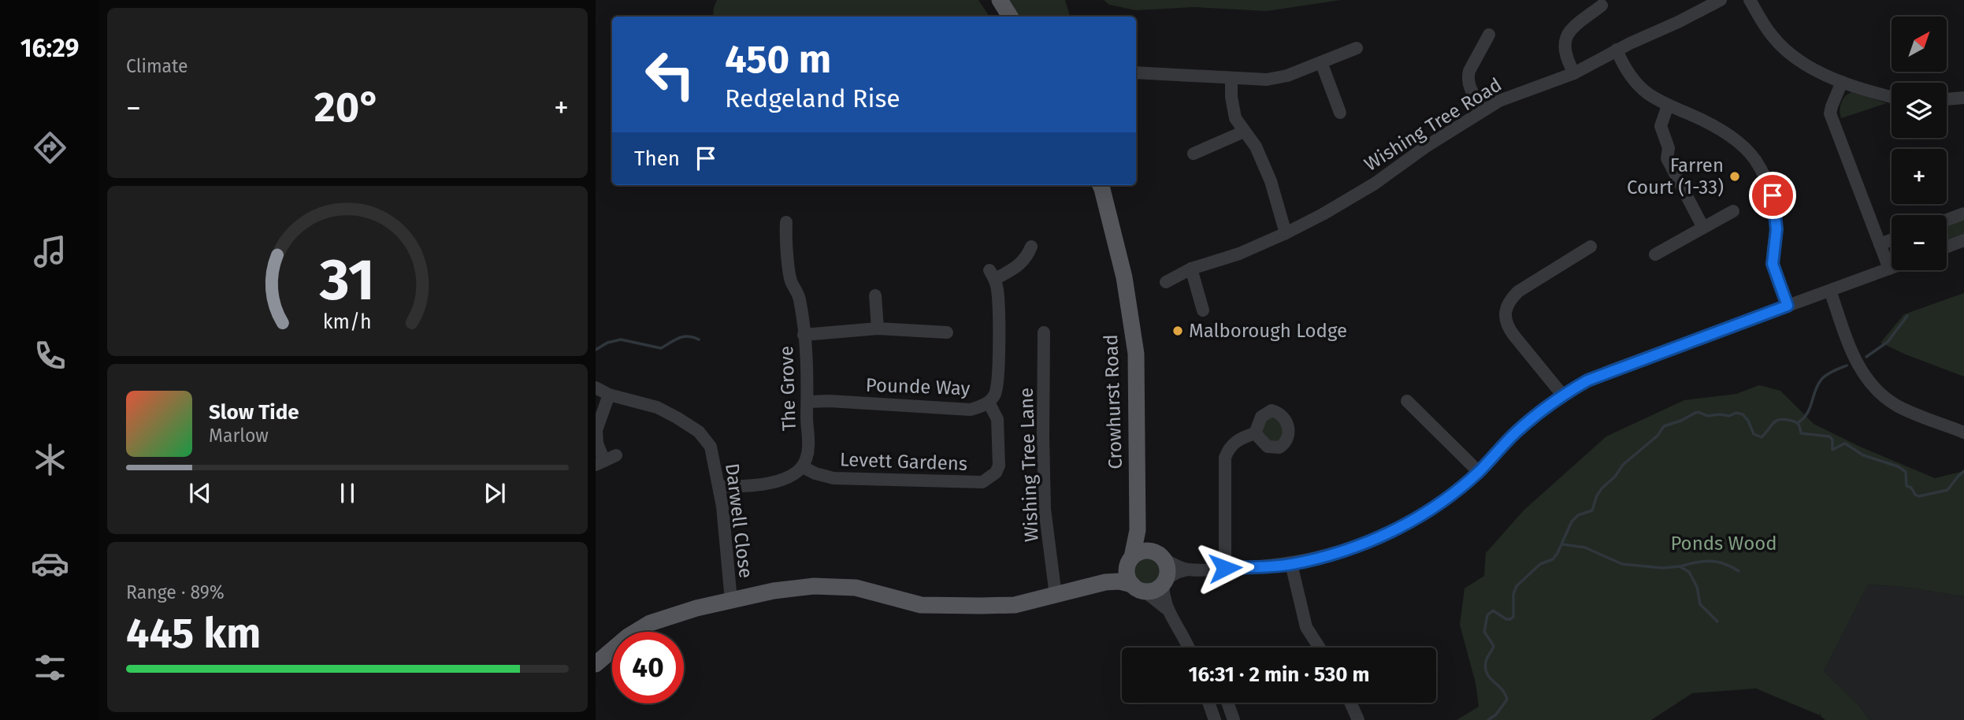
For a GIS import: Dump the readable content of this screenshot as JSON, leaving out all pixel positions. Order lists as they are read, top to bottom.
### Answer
{
  "streets": {
    "main road": ["Crowhurst Road"],
    "street": [
      "Wishing Tree Road",
      "Pounde Way",
      "The Grove",
      "Levett Gardens",
      "Wishing Tree Lane",
      "Darwell Close"
    ]
  },
  "crossings": [
    ["Pounde Way", "The Grove"],
    ["Pounde Way", "Levett Gardens"],
    ["The Grove", "Levett Gardens"]
  ],
  "parks": ["Ponds Wood"],
  "places": ["Farren Court (1-33)", "Malborough Lodge"],
  "north": "top right",
  "page": {
    "tabs": "16:29",
    "tile": [
      "Climate",
      ["Range · 89%", "445 km"]
    ],
    "map_buttons": ["+", "−"],
    "turn": ["450 m", "Redgeland Rise"],
    "heat": ["−", "20°", "+"],
    "then": "Then",
    "song": ["Slow Tide", "Marlow"],
    "limit": "40",
    "trip": "16:31 · 2 min · 530 m",
    "gauge": ["31", "km/h"]
  }
}
